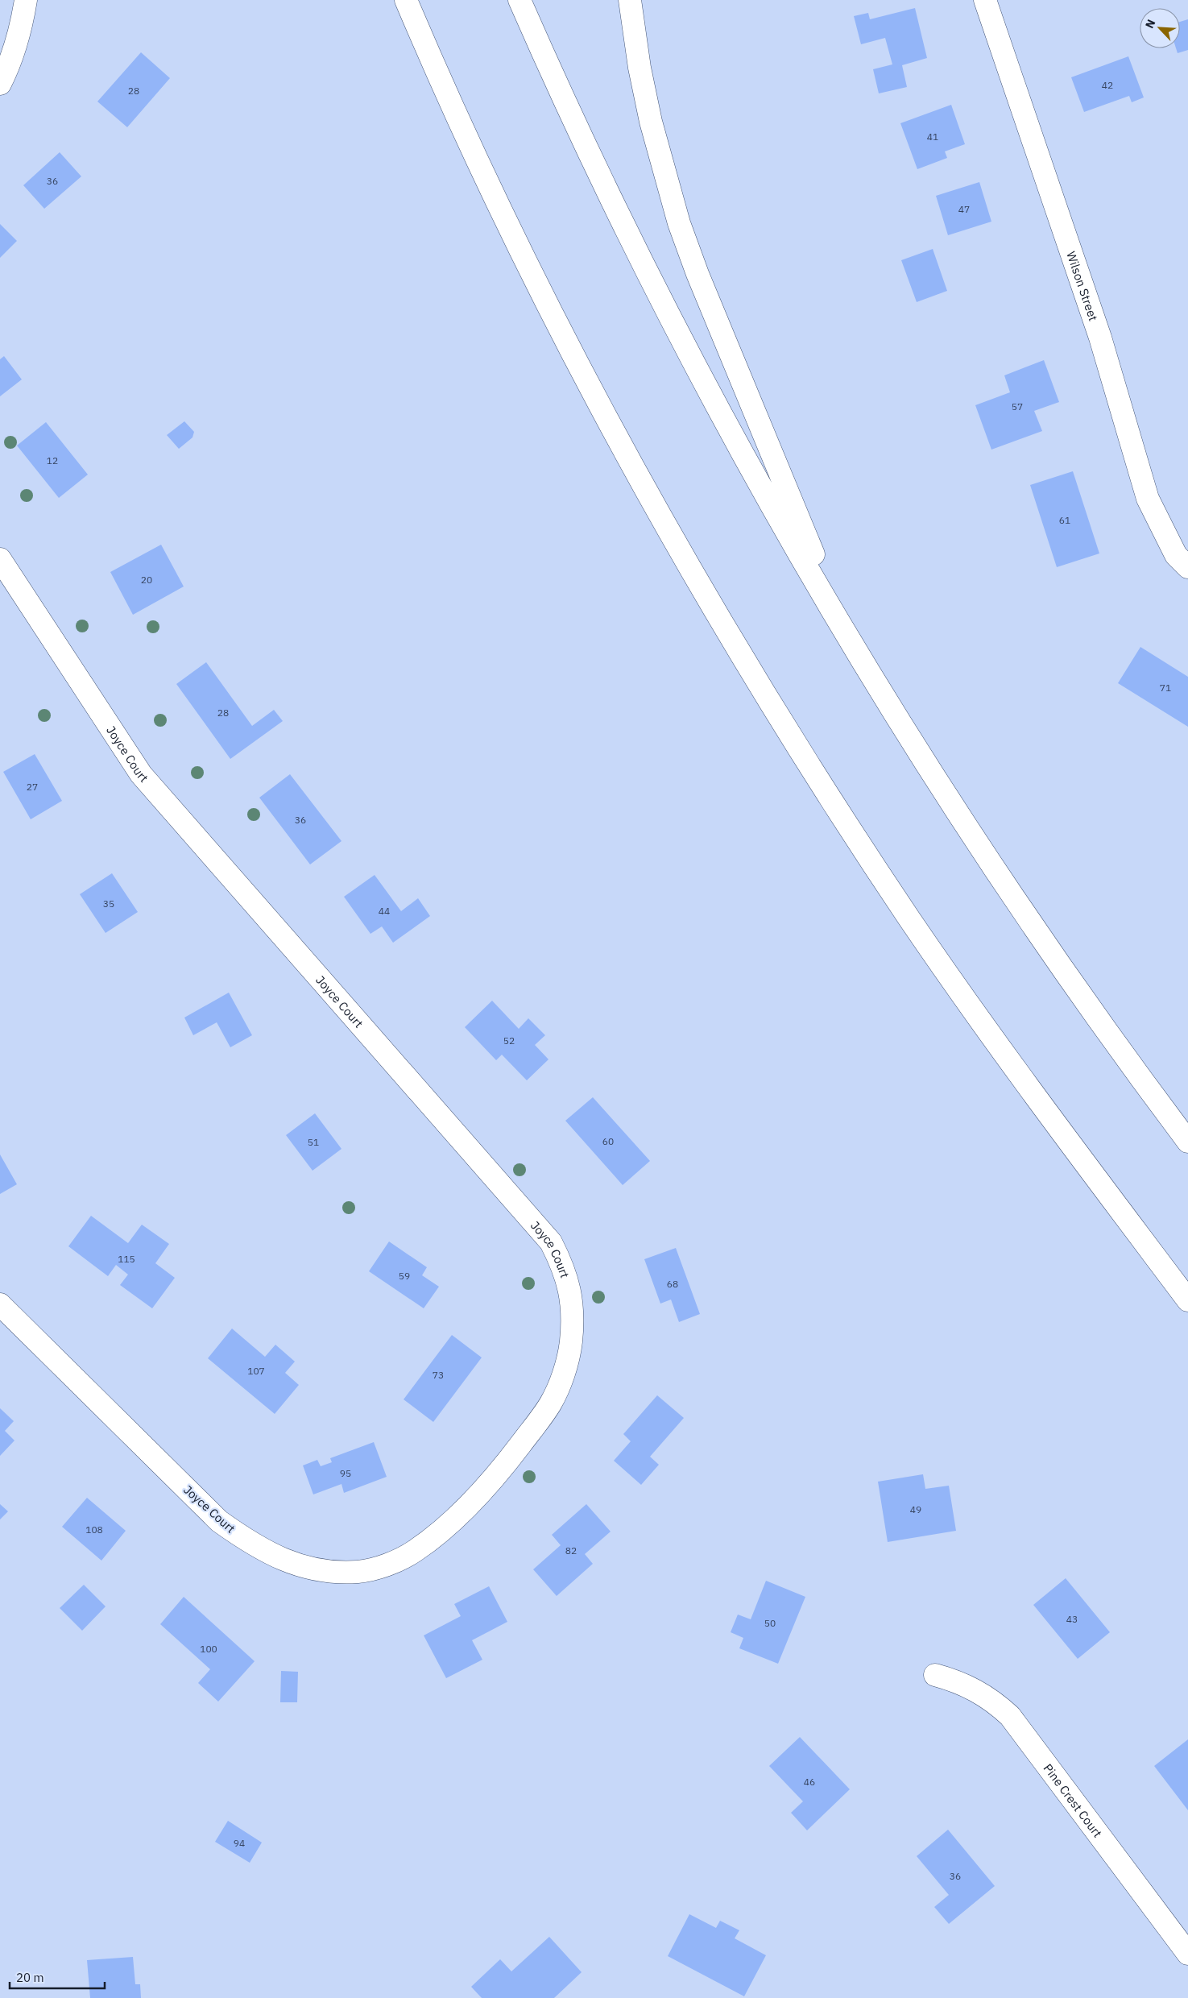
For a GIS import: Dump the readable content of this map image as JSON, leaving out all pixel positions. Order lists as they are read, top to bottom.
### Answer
{
  "streets": {
    "main road": ["Wilson Street", "Joyce Court", "Pine Crest Court"]
  },
  "house_numbers": [
    "42",
    "28",
    "41",
    "36",
    "47",
    "57",
    "12",
    "61",
    "20",
    "71",
    "28",
    "27",
    "36",
    "35",
    "44",
    "52",
    "60",
    "51",
    "115",
    "59",
    "68",
    "107",
    "73",
    "95",
    "49",
    "108",
    "82",
    "43",
    "50",
    "100",
    "46",
    "94",
    "36"
  ],
  "scale_bar": "20 m",
  "north": "top left"
}
